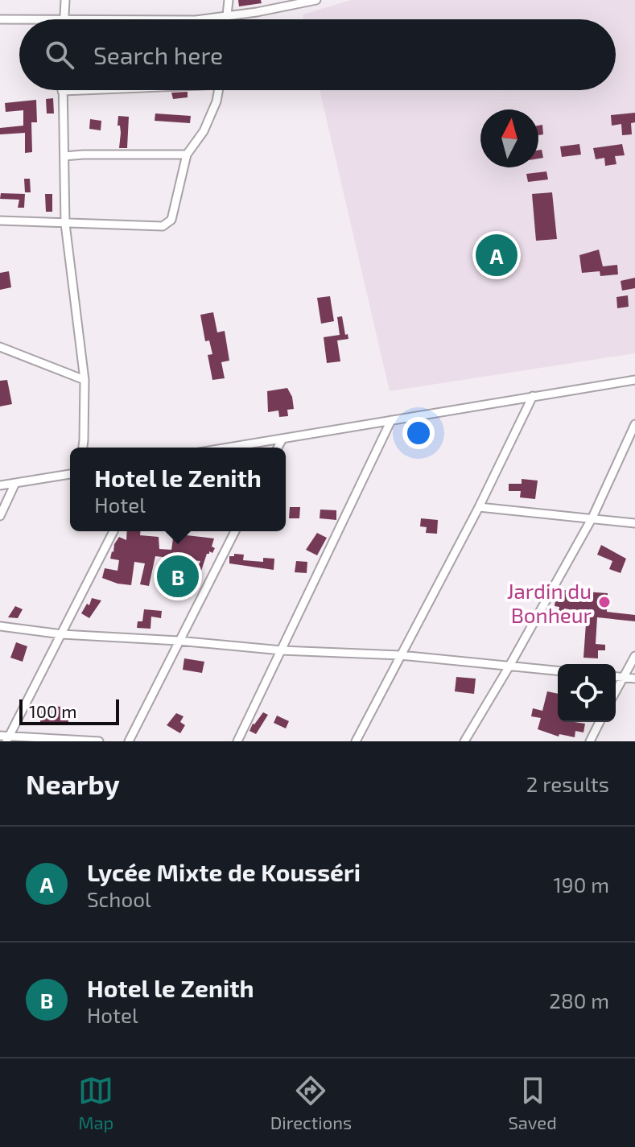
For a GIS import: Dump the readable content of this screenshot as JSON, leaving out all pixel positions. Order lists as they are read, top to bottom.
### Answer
{
  "places": ["Jardin du Bonheur"],
  "scale_bar": "100 m",
  "north": "top",
  "page": {
    "search": "Search here",
    "pins": ["A", "B"],
    "popup": ["Hotel le Zenith", "Hotel"],
    "scale": "100 m",
    "heading": ["Nearby", "2 results"],
    "list": [
      {
        "mark": "A",
        "name": "Lycée Mixte de Kousséri",
        "note": "School",
        "value": "190 m"
      },
      {
        "mark": "B",
        "name": "Hotel le Zenith",
        "note": "Hotel",
        "value": "280 m"
      }
    ],
    "nav": ["Map", "Directions", "Saved"]
  }
}
